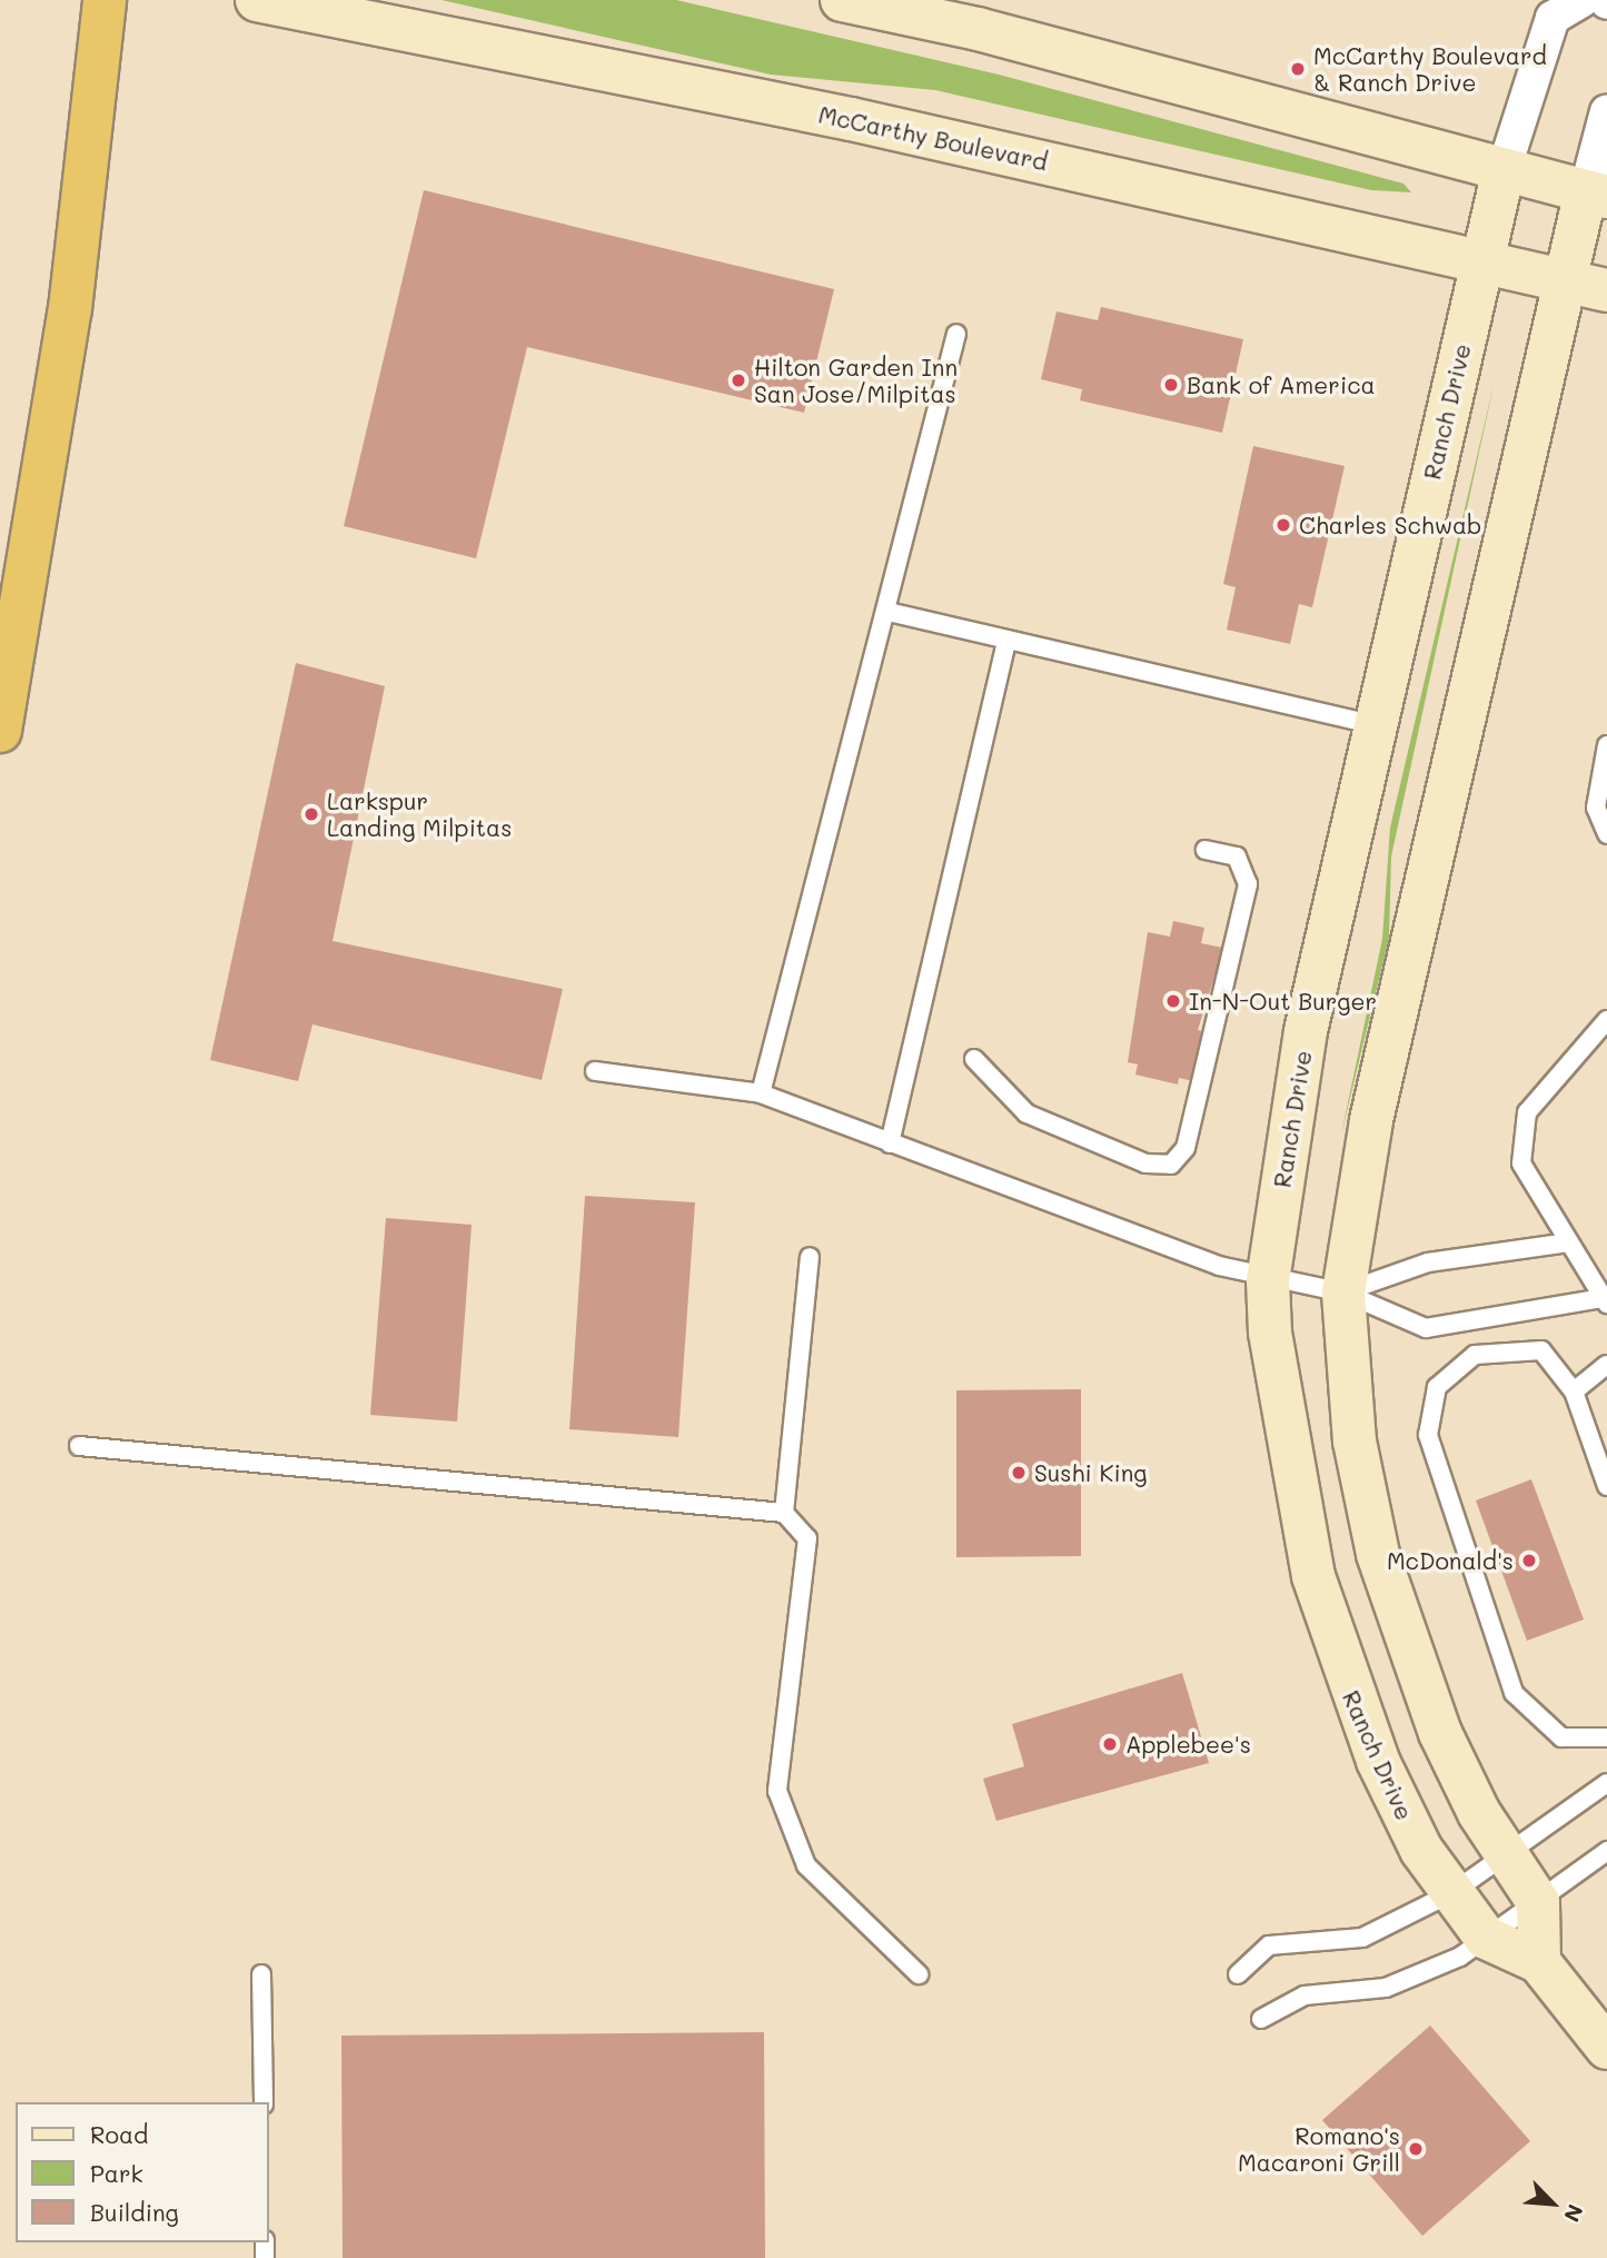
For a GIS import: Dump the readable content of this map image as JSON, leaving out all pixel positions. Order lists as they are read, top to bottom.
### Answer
{
  "streets": {
    "street": ["McCarthy Boulevard", "Ranch Drive"]
  },
  "crossings": [
    ["McCarthy Boulevard", "Ranch Drive"]
  ],
  "places": [
    "McCarthy Boulevard & Ranch Drive",
    "Hilton Garden Inn San Jose/Milpitas",
    "Bank of America",
    "Charles Schwab",
    "Larkspur Landing Milpitas",
    "In-N-Out Burger",
    "Sushi King",
    "McDonald's",
    "Applebee's",
    "Romano's Macaroni Grill"
  ],
  "legend": ["Road", "Park", "Building"],
  "north": "bottom right"
}
